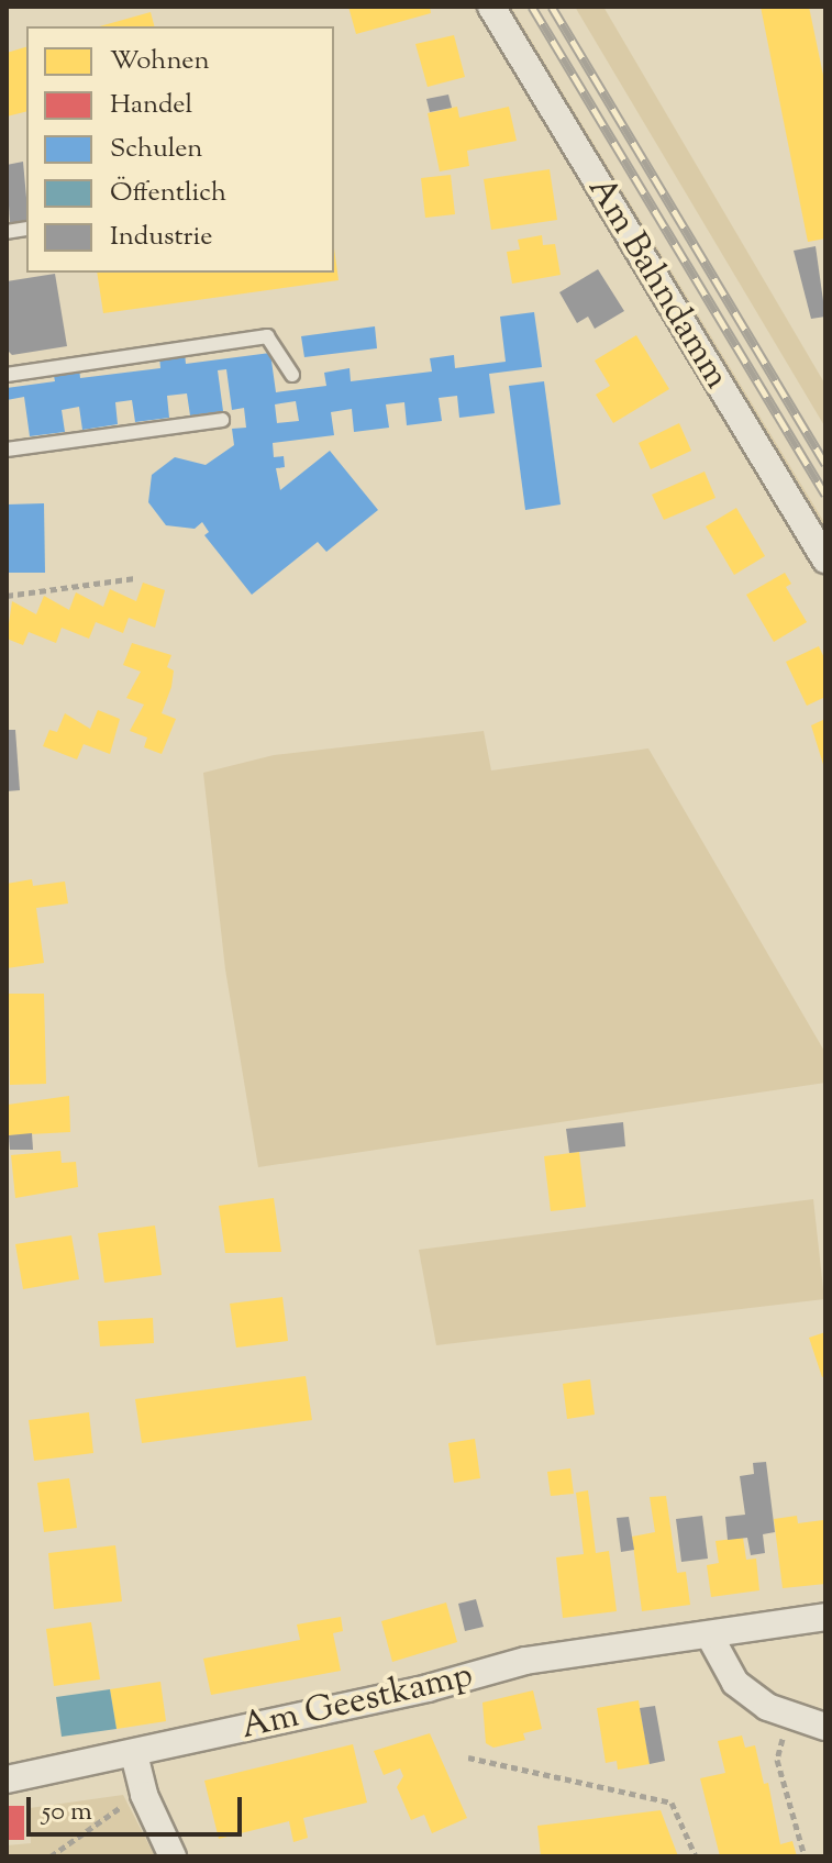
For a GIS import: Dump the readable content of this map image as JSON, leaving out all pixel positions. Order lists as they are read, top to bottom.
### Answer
{
  "streets": {
    "street": ["Am Bahndamm", "Am Geestkamp"]
  },
  "legend": [
    "Wohnen",
    "Handel",
    "Schulen",
    "Öffentlich",
    "Industrie"
  ],
  "scale_bar": "50 m"
}
